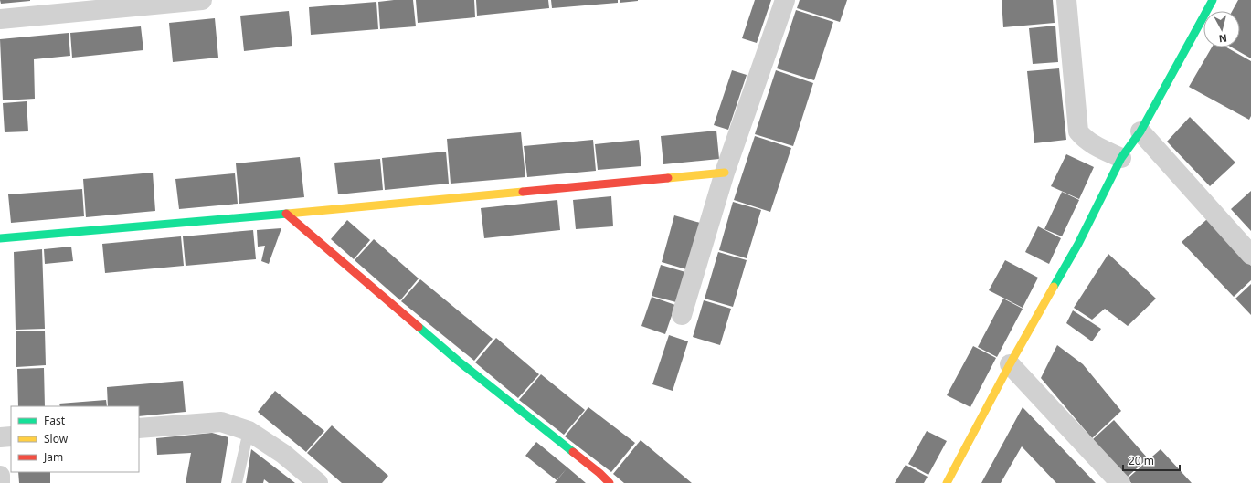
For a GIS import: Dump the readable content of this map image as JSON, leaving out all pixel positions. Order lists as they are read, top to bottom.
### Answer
{
  "legend": ["Fast", "Slow", "Jam"],
  "scale_bar": "20 m",
  "north": "bottom"
}
